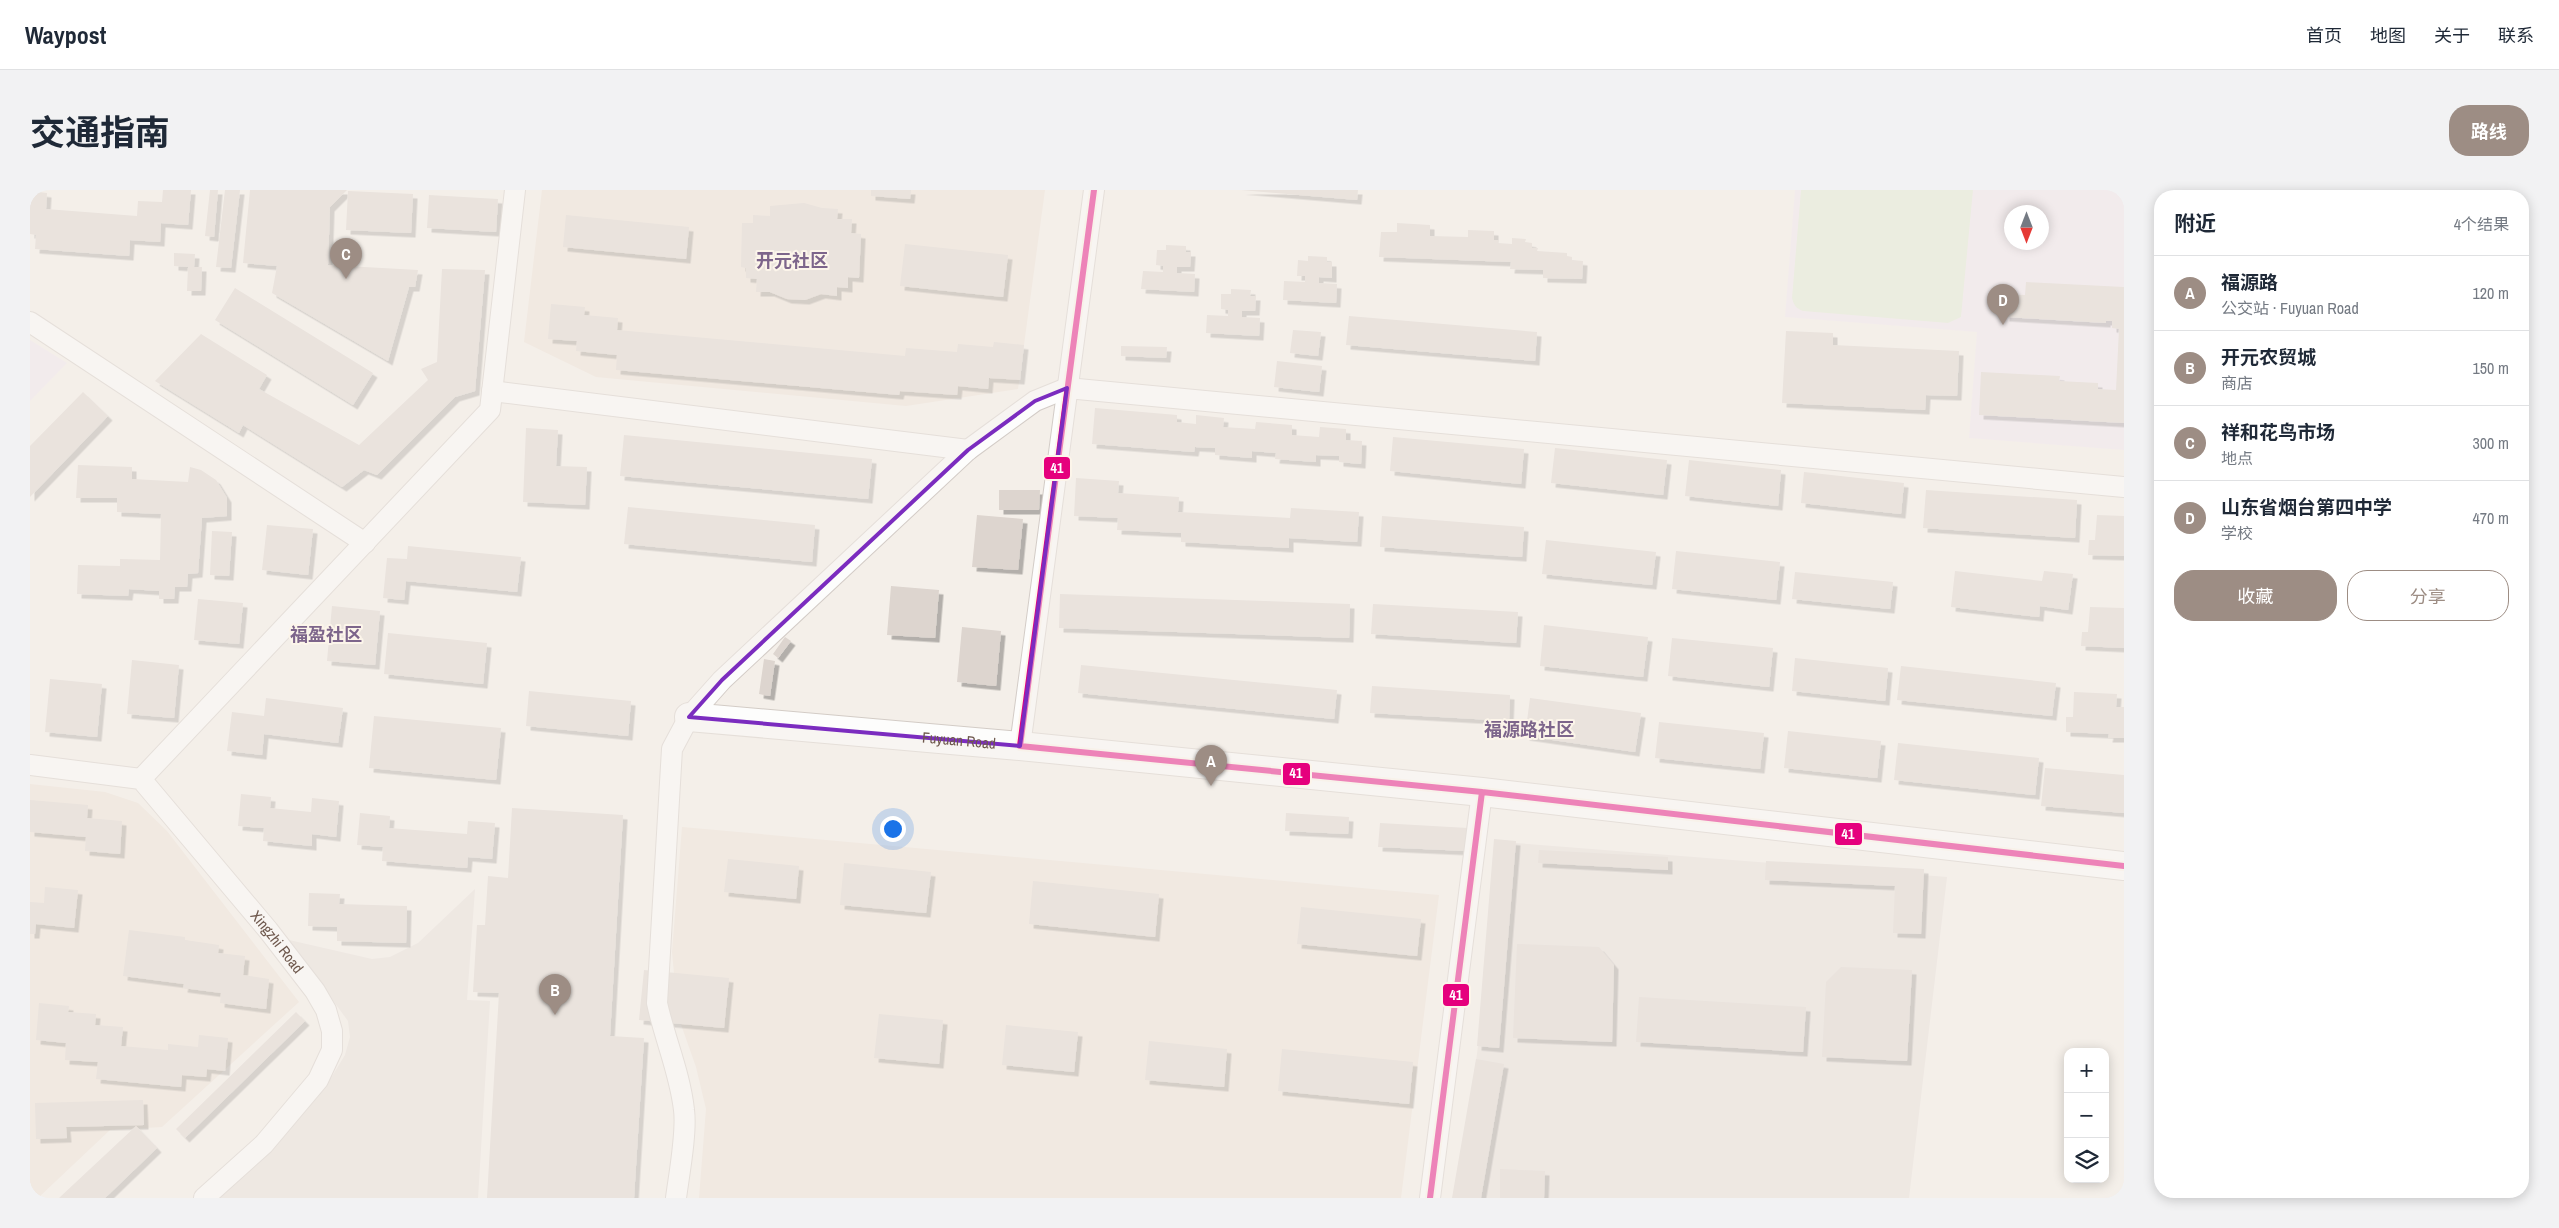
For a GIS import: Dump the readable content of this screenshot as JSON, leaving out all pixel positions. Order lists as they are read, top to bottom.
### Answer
{
  "streets": {
    "street": ["Fuyuan Road", "Xingzhi Road"]
  },
  "districts": ["开元社区", "福盈社区", "福源路社区"],
  "lines": ["transit line 41"],
  "north": "bottom",
  "page": {
    "header": "Waypost",
    "nav": [
      "首页",
      "地图",
      "关于",
      "联系"
    ],
    "title": "交通指南",
    "buttons": [
      "路线",
      ["收藏", "分享"]
    ],
    "heading": ["附近", "4个结果"],
    "pins": [
      "C",
      "D",
      "A",
      "B"
    ],
    "list": [
      {
        "mark": "A",
        "name": "福源路",
        "note": "公交站 · Fuyuan Road",
        "value": "120 m"
      },
      {
        "mark": "B",
        "name": "开元农贸城",
        "note": "商店",
        "value": "150 m"
      },
      {
        "mark": "C",
        "name": "祥和花鸟市场",
        "note": "地点",
        "value": "300 m"
      },
      {
        "mark": "D",
        "name": "山东省烟台第四中学",
        "note": "学校",
        "value": "470 m"
      }
    ],
    "map_buttons": ["+", "−"]
  }
}
